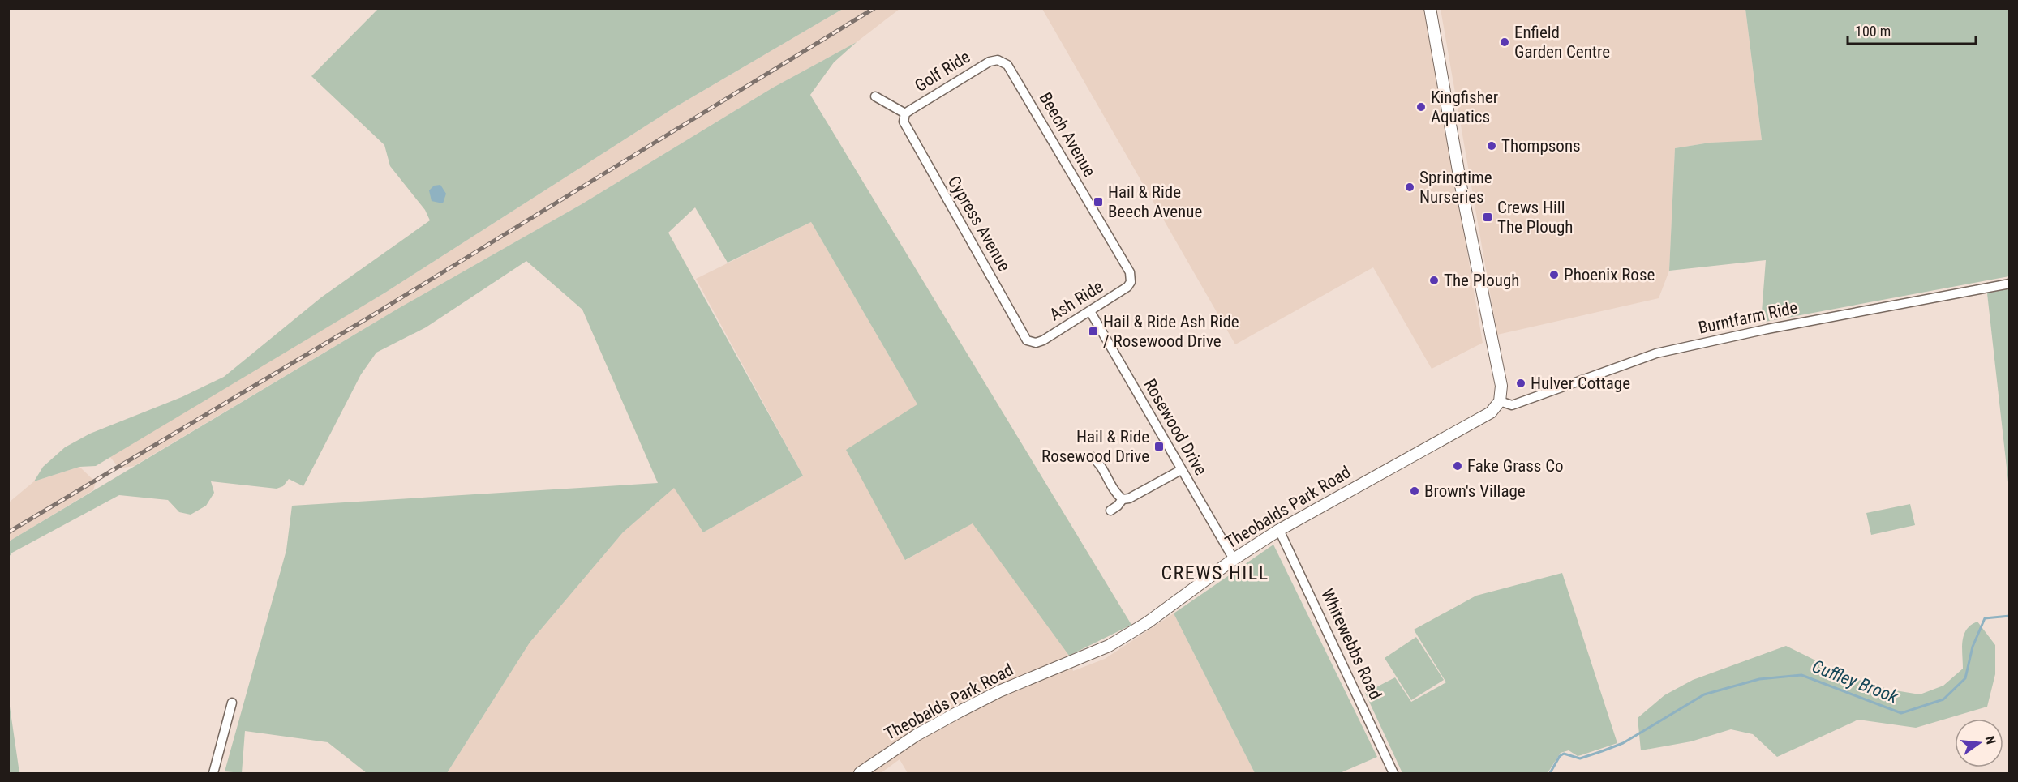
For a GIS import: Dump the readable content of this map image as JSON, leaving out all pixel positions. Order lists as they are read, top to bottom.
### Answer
{
  "streets": {
    "street": [
      "Golf Ride",
      "Beech Avenue",
      "Cypress Avenue",
      "Ash Ride",
      "Burntfarm Ride",
      "Rosewood Drive",
      "Theobalds Park Road",
      "Whitewebbs Road"
    ]
  },
  "crossings": [
    ["Golf Ride", "Beech Avenue"],
    ["Golf Ride", "Cypress Avenue"],
    ["Beech Avenue", "Ash Ride"],
    ["Cypress Avenue", "Ash Ride"],
    ["Ash Ride", "Rosewood Drive"],
    ["Burntfarm Ride", "Theobalds Park Road"],
    ["Rosewood Drive", "Theobalds Park Road"],
    ["Theobalds Park Road", "Whitewebbs Road"]
  ],
  "districts": ["CREWS HILL"],
  "water": ["Cuffley Brook"],
  "places": {
    "other": [
      "Enfield Garden Centre",
      "Kingfisher Aquatics",
      "Thompsons",
      "Springtime Nurseries",
      "Phoenix Rose",
      "The Plough",
      "Hulver Cottage",
      "Fake Grass Co",
      "Brown's Village"
    ],
    "transit": [
      "Hail & Ride Beech Avenue",
      "Crews Hill The Plough",
      "Hail & Ride Ash Ride / Rosewood Drive",
      "Hail & Ride Rosewood Drive"
    ]
  },
  "scale_bar": "100 m",
  "north": "right"
}
